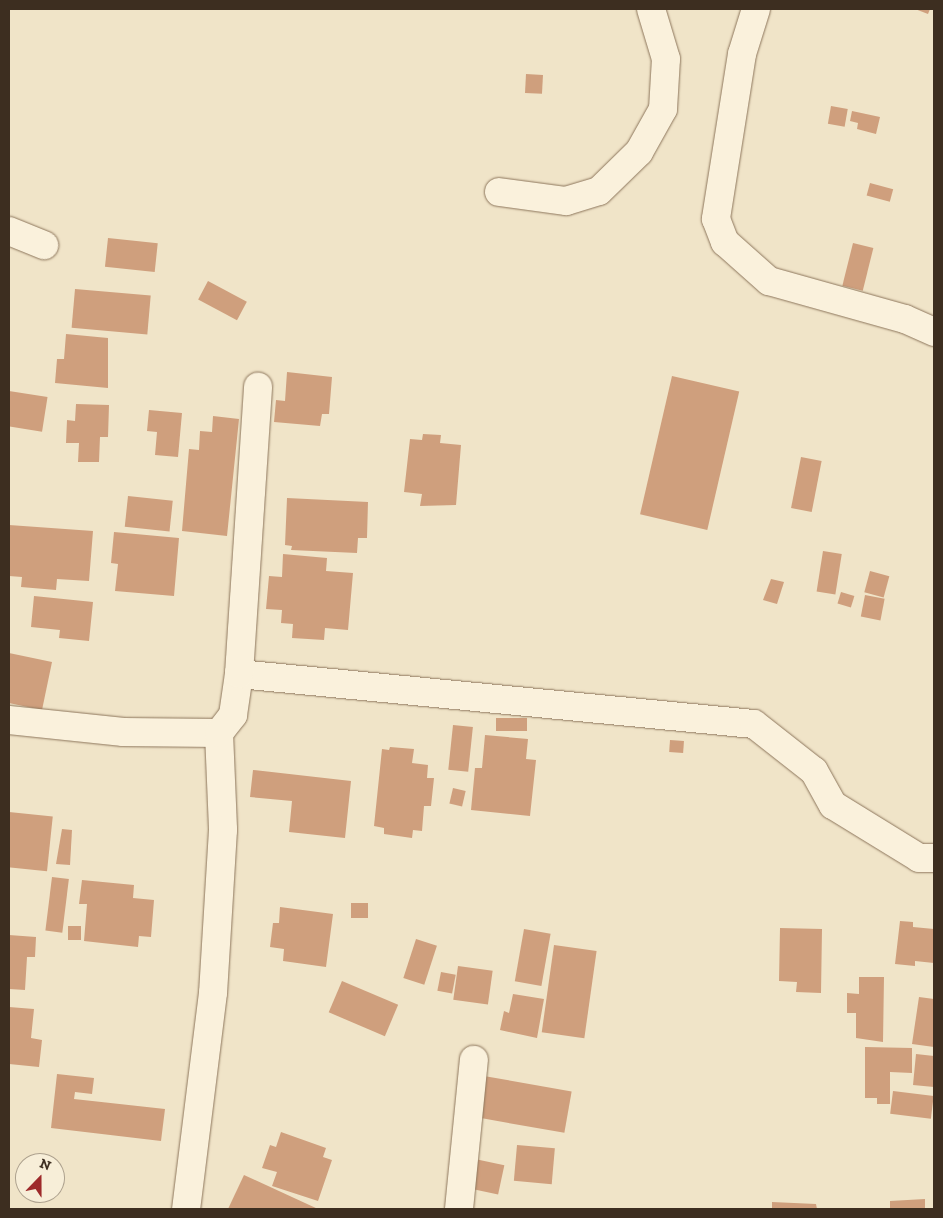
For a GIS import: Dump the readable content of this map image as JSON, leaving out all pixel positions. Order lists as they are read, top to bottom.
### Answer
{
  "north": "top"
}
